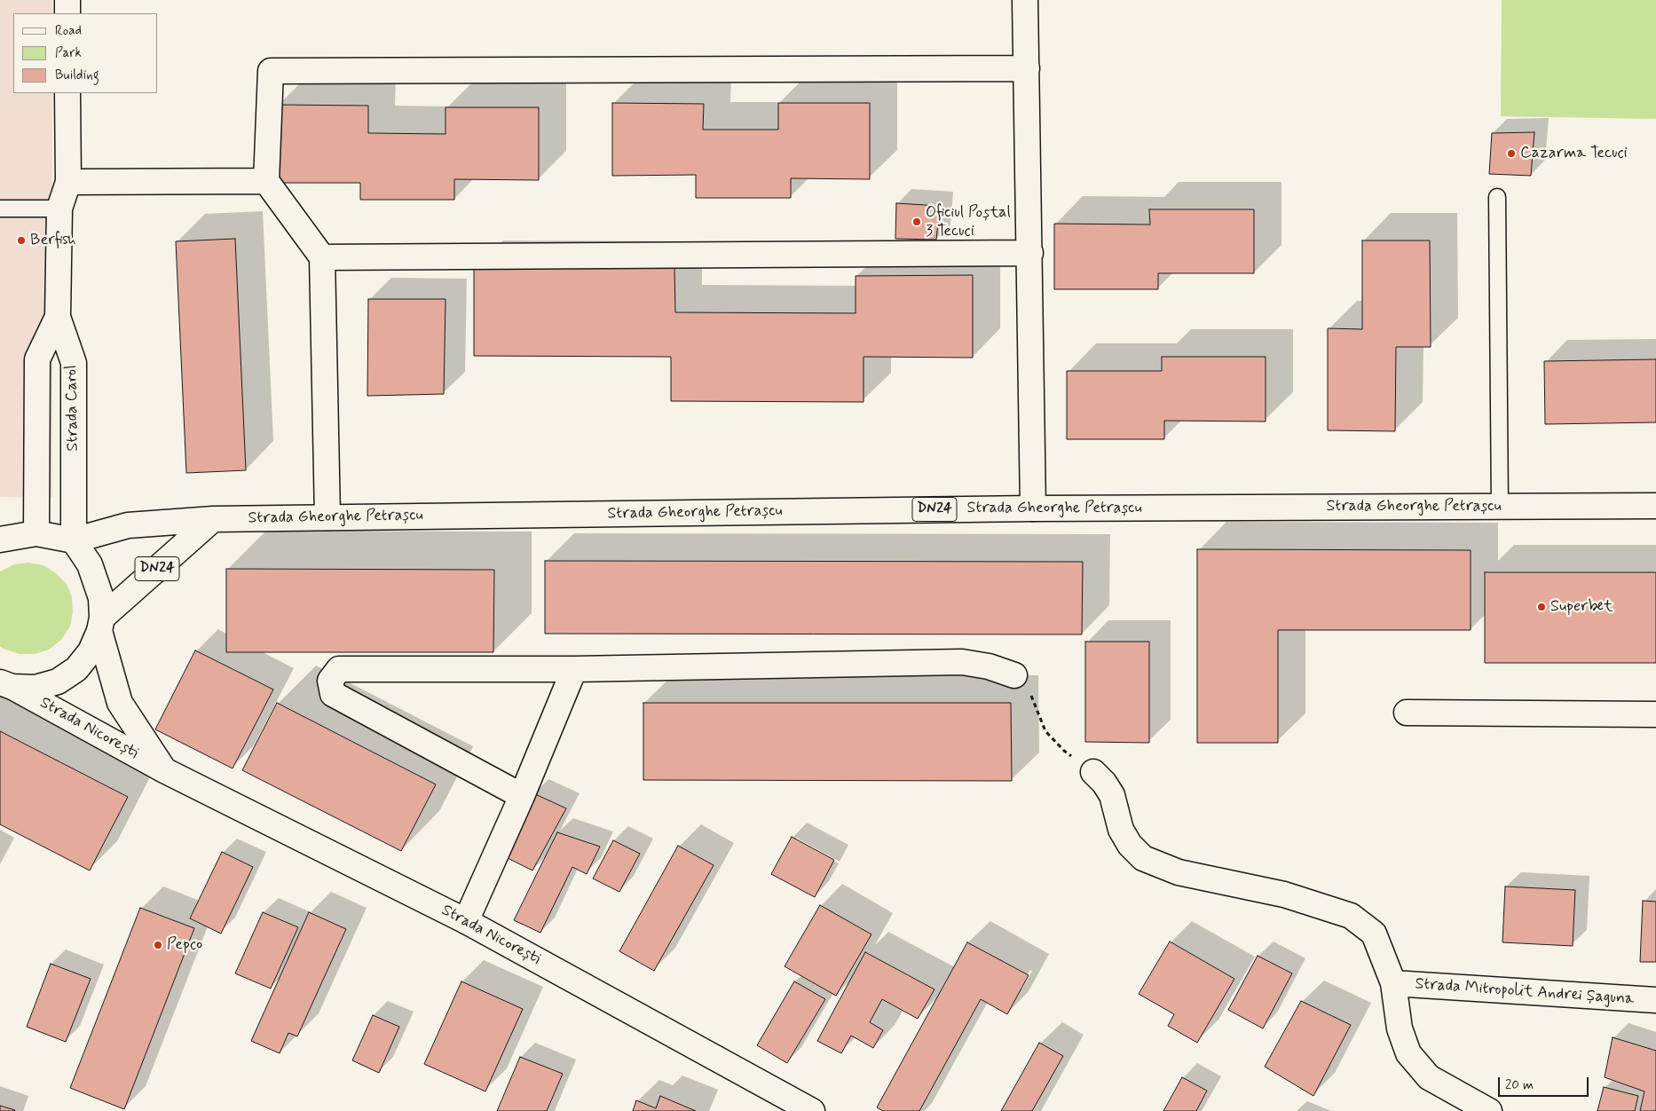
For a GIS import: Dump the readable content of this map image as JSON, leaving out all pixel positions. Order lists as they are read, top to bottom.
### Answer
{
  "streets": {
    "street": [
      "Strada Carol",
      "Strada Gheorghe Petrașcu",
      "DN24",
      "Strada Nicorești",
      "Strada Mitropolit Andrei Șaguna"
    ]
  },
  "crossings": [
    ["Strada Carol", "Strada Gheorghe Petrașcu"],
    ["Strada Carol", "Strada Nicorești"],
    ["Strada Gheorghe Petrașcu", "DN24"],
    ["Strada Gheorghe Petrașcu", "Strada Nicorești"],
    ["DN24", "Strada Nicorești"]
  ],
  "places": [
    "Cazarma Tecuci",
    "Oficiul Poștal 3 Tecuci",
    "Berfish",
    "Superbet",
    "Pepco"
  ],
  "legend": ["Road", "Park", "Building"],
  "scale_bar": "20 m"
}
